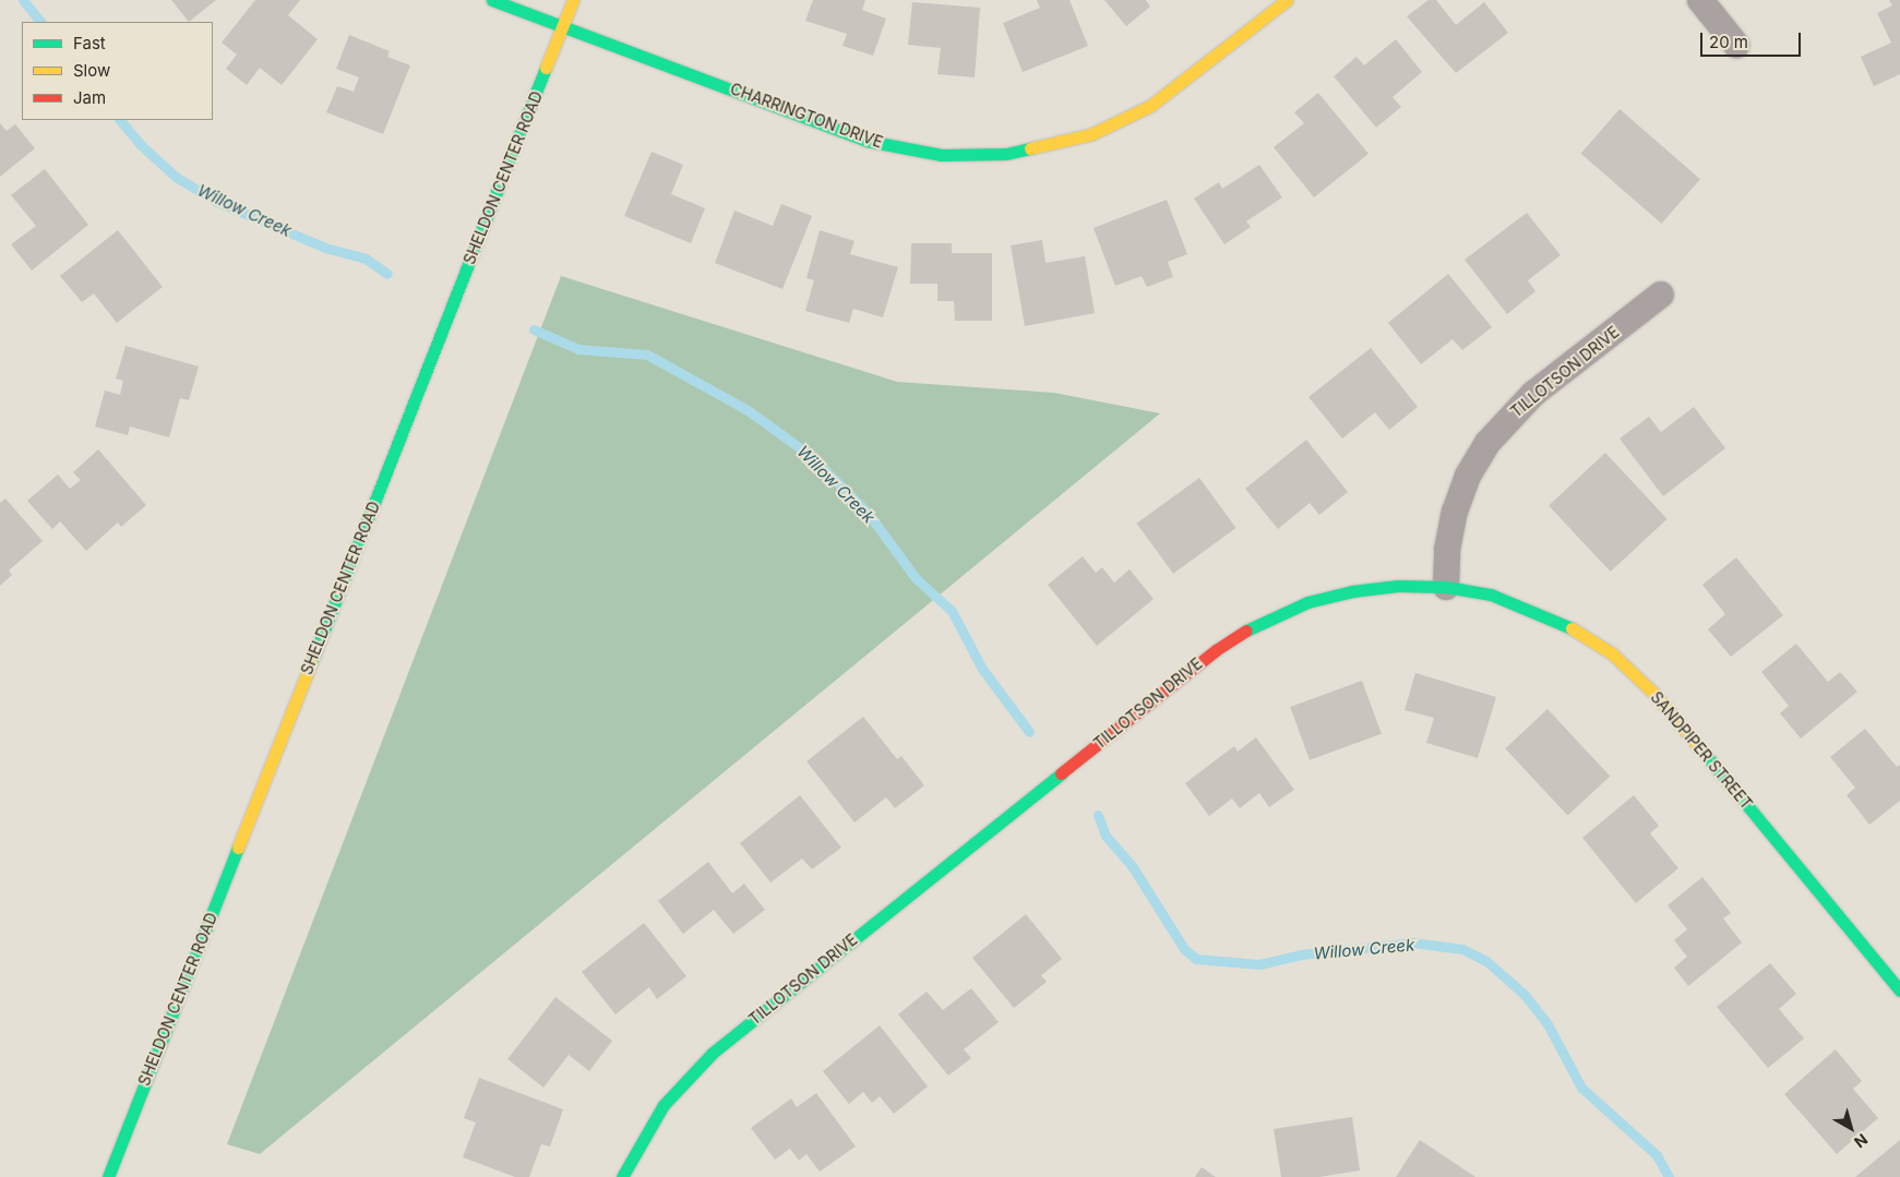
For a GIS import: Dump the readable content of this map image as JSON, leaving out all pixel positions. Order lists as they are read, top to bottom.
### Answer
{
  "streets": {
    "street": [
      "CHARRINGTON DRIVE",
      "SHELDON CENTER ROAD",
      "TILLOTSON DRIVE",
      "SANDPIPER STREET"
    ]
  },
  "crossings": [
    ["CHARRINGTON DRIVE", "SHELDON CENTER ROAD"],
    ["TILLOTSON DRIVE", "SANDPIPER STREET"]
  ],
  "water": ["Willow Creek"],
  "legend": ["Fast", "Slow", "Jam"],
  "scale_bar": "20 m",
  "north": "bottom right"
}
